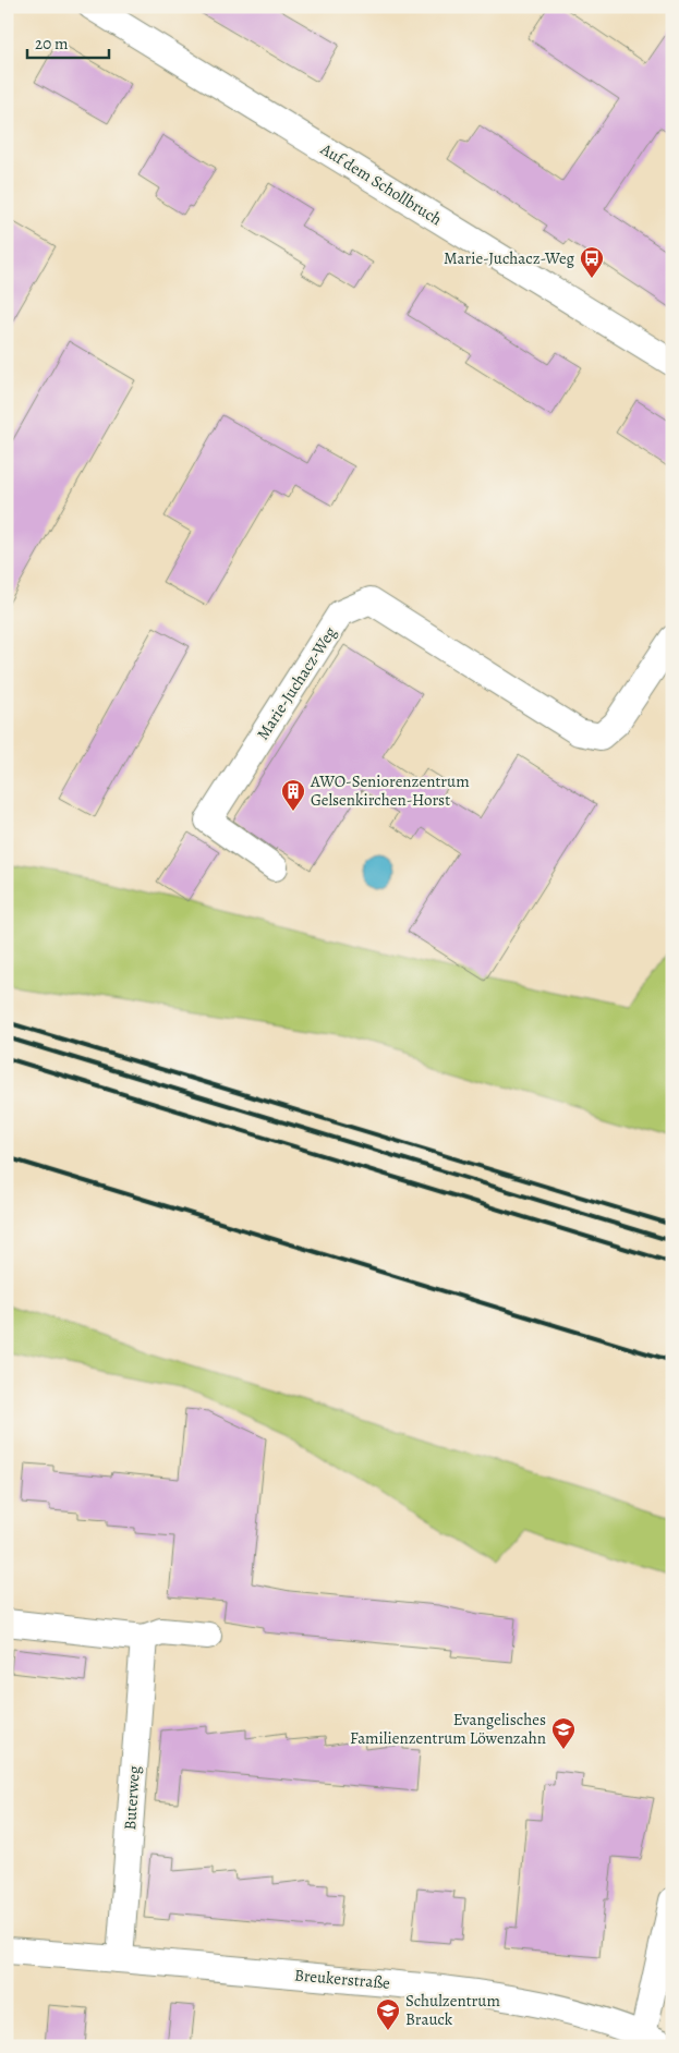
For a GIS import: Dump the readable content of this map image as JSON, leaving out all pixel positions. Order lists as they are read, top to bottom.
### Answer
{
  "streets": {
    "street": [
      "Auf dem Schollbruch",
      "Marie-Juchacz-Weg",
      "Buterweg",
      "Breukerstraße"
    ]
  },
  "crossings": [
    ["Buterweg", "Breukerstraße"]
  ],
  "places": {
    "bus stop": ["Marie-Juchacz-Weg"],
    "building": ["AWO-Seniorenzentrum Gelsenkirchen-Horst"],
    "school or university": ["Evangelisches Familienzentrum Löwenzahn", "Schulzentrum Brauck"]
  },
  "scale_bar": "20 m"
}
